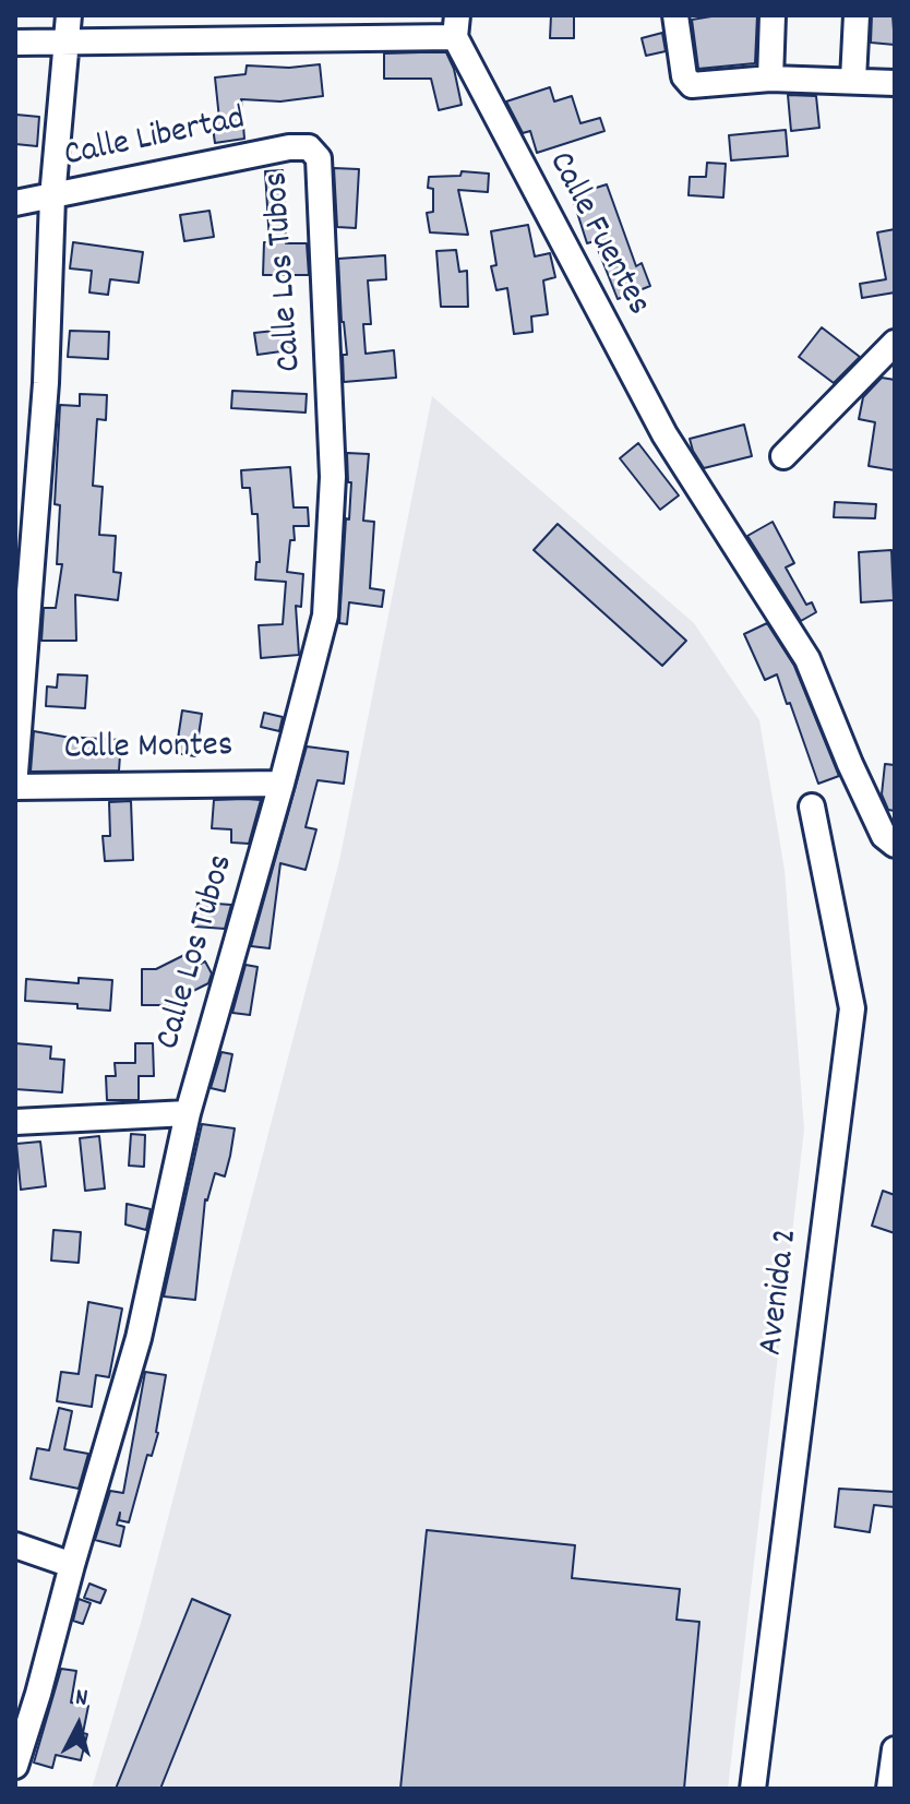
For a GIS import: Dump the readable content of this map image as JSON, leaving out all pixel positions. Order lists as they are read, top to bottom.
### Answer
{
  "streets": {
    "street": [
      "Calle Libertad",
      "Calle Fuentes",
      "Calle Los Tubos",
      "Calle Montes",
      "Avenida 2"
    ]
  },
  "crossings": [
    ["Calle Libertad", "Calle Los Tubos"],
    ["Calle Los Tubos", "Calle Montes"]
  ],
  "north": "top"
}
